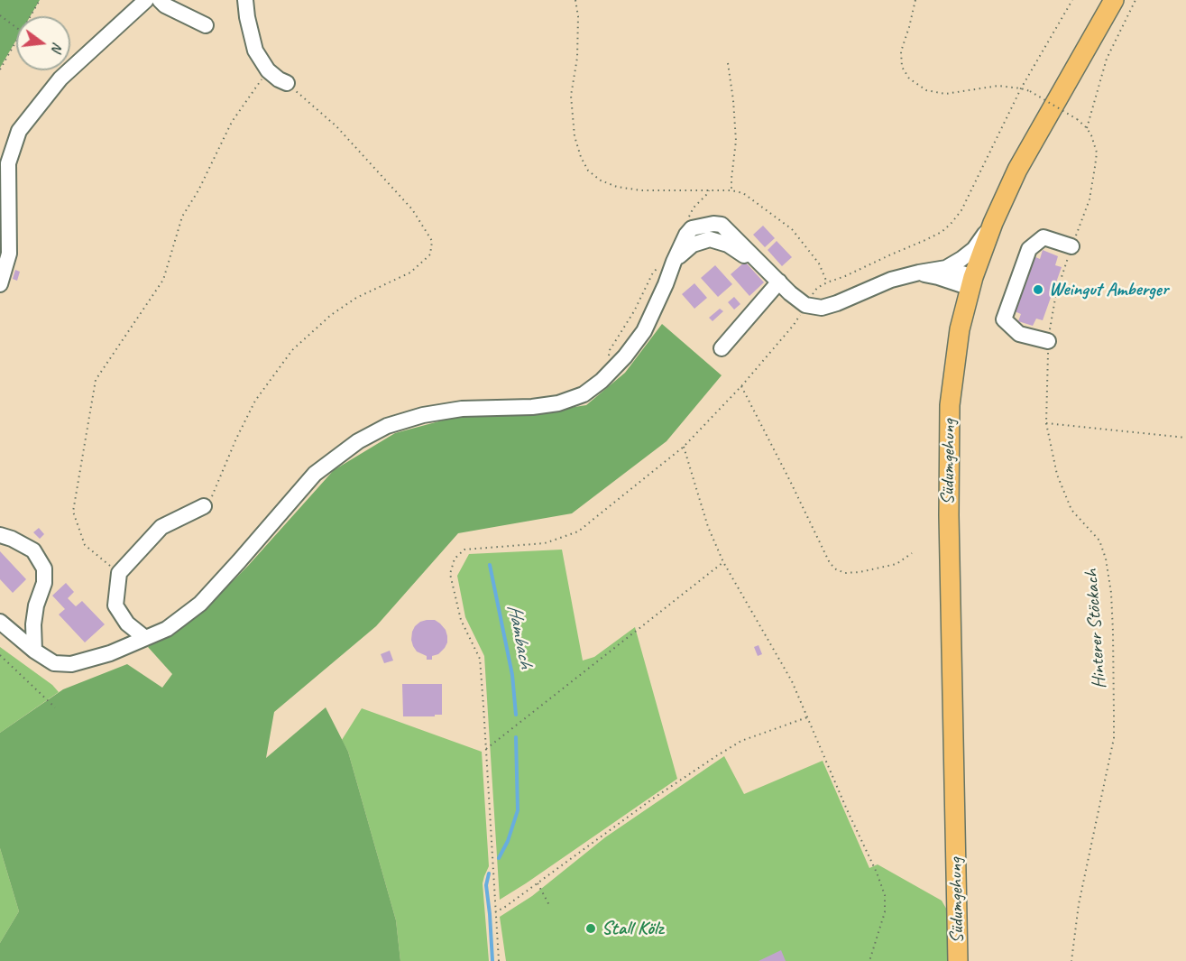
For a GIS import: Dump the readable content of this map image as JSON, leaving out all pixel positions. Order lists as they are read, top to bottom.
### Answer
{
  "streets": {
    "main road": ["Südumgehung"],
    "path": ["Hinterer Stöckach"]
  },
  "water": ["Hambach"],
  "places": ["Weingut Amberger", "Stall Kölz"],
  "north": "right"
}
